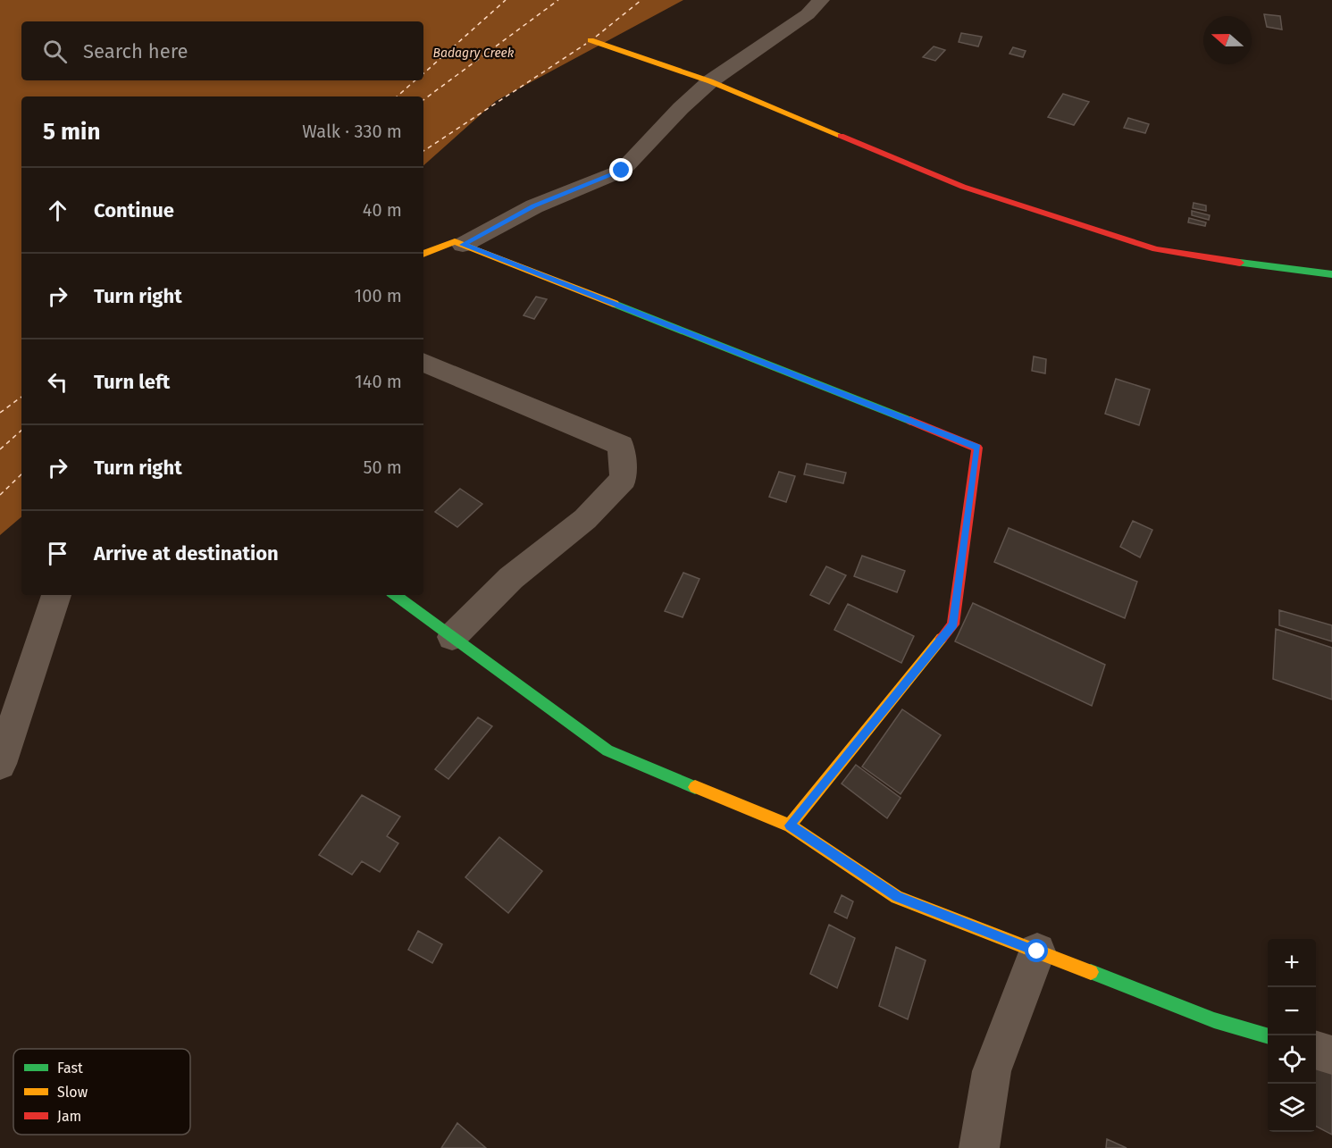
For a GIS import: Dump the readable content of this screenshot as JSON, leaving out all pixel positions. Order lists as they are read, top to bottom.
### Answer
{
  "water": ["Badagry Creek"],
  "legend": ["Fast", "Slow", "Jam"],
  "north": "left",
  "page": {
    "search": "Search here",
    "heading": ["5 min", "Walk · 330 m"],
    "list": [
      ["Continue", "40 m"],
      ["Turn right", "100 m"],
      ["Turn left", "140 m"],
      ["Turn right", "50 m"],
      "Arrive at destination"
    ],
    "map_buttons": ["+", "−"]
  }
}
